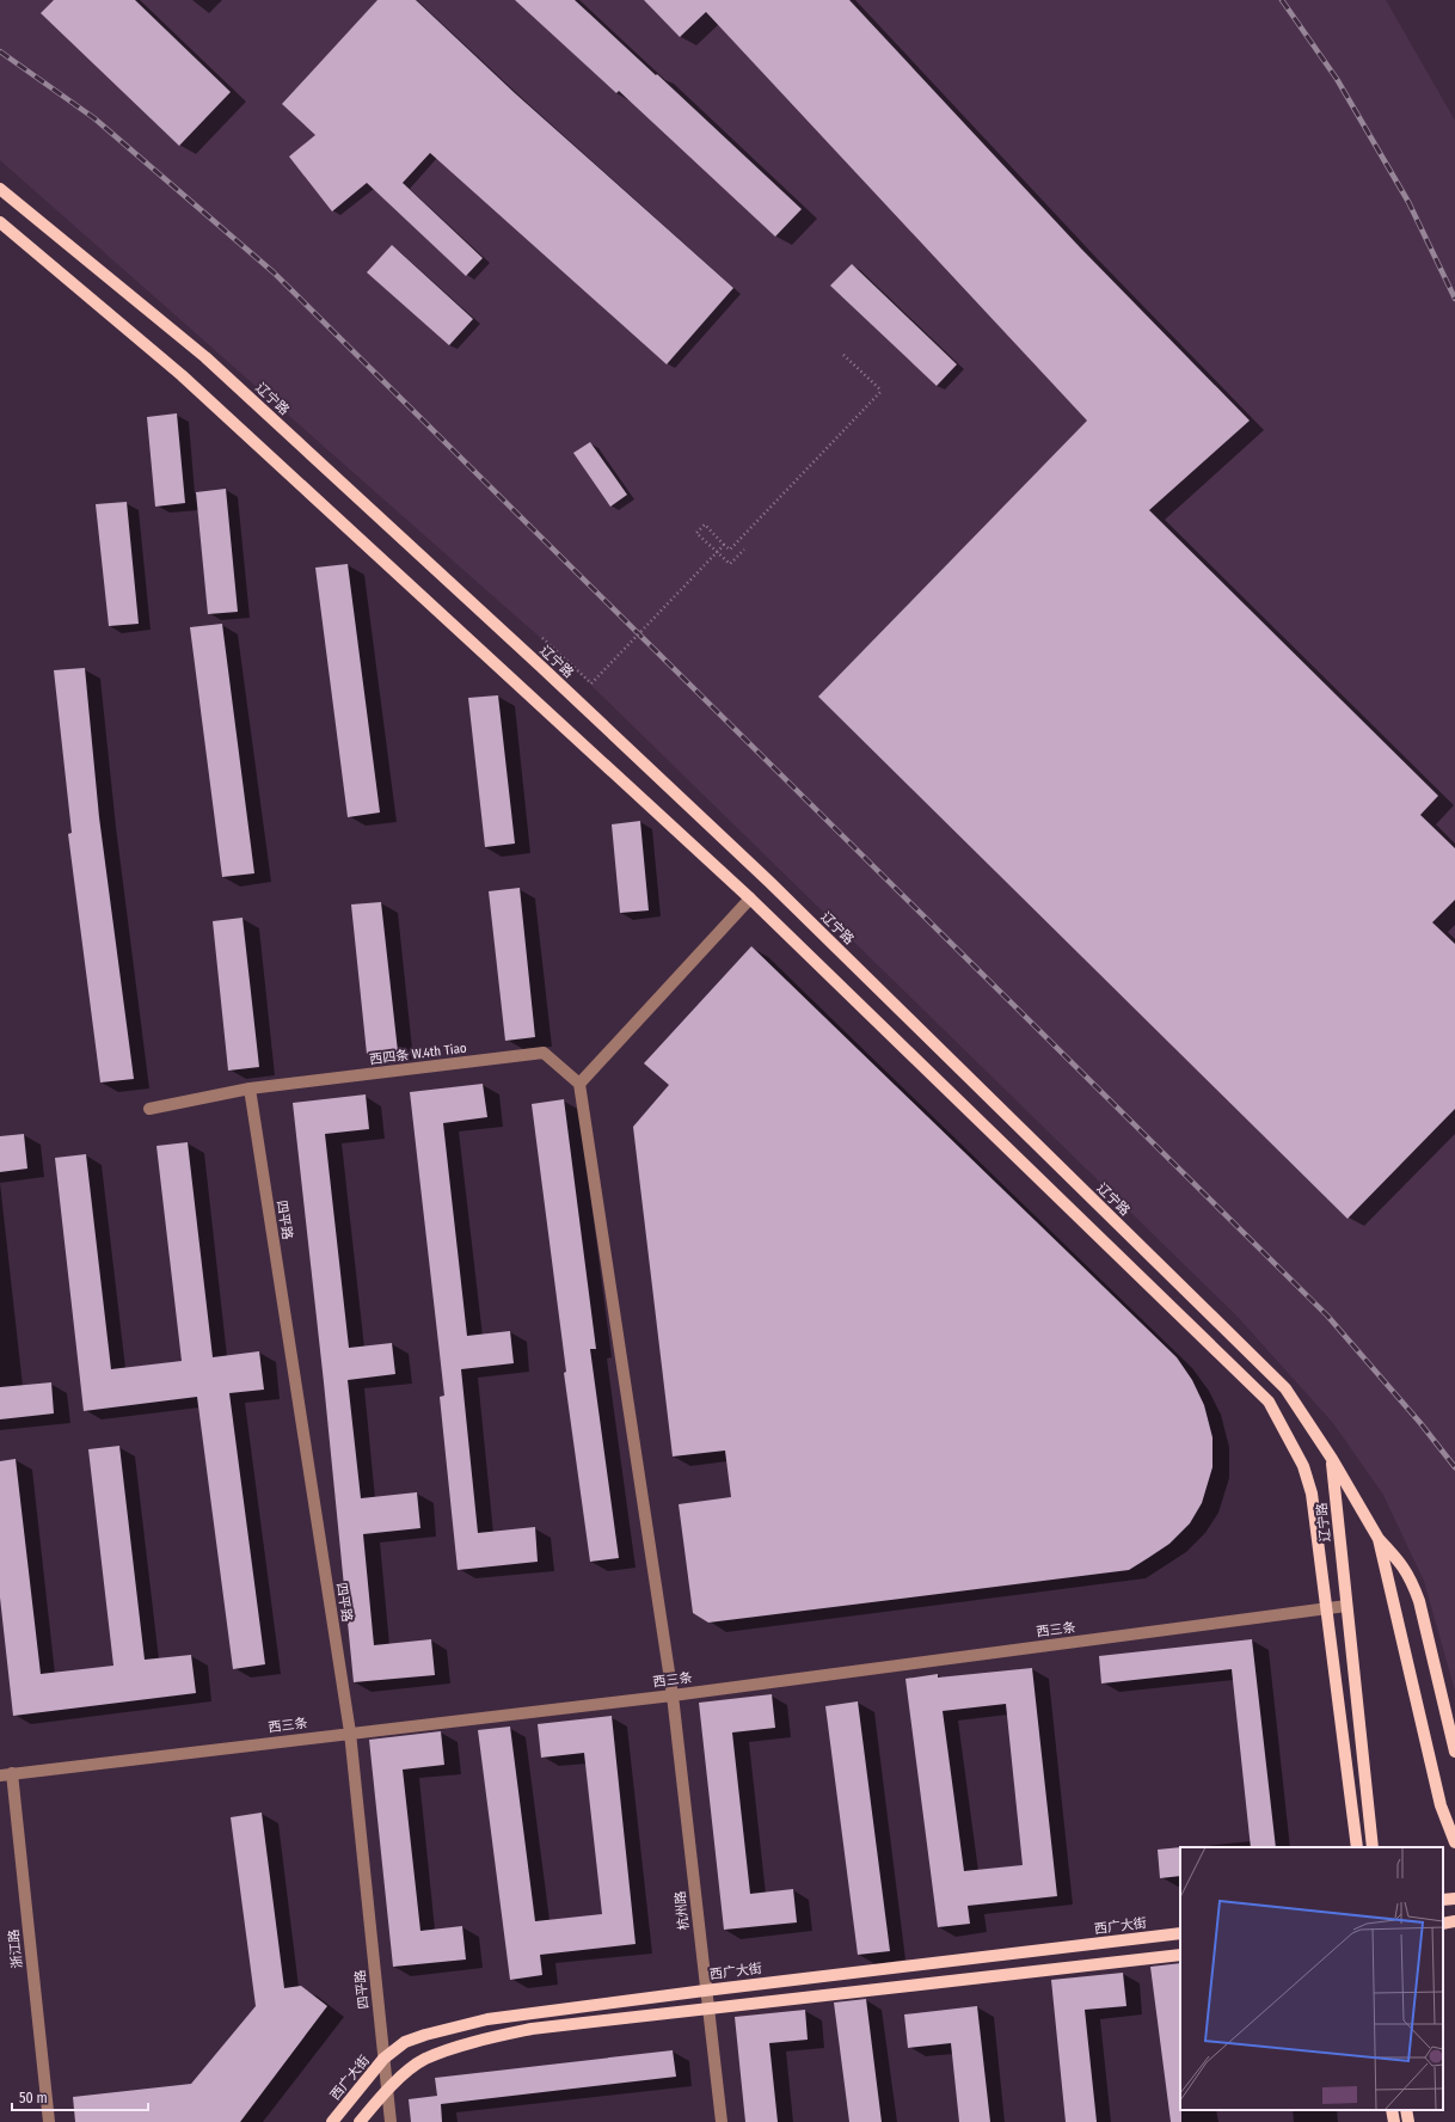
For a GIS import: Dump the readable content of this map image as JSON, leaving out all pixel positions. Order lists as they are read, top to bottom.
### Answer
{
  "streets": {
    "main road": ["辽宁路", "西广大街"],
    "street": [
      "西四条 W.4th Tiao",
      "四平路",
      "西三条",
      "杭州路",
      "浙江路"
    ]
  },
  "crossings": [
    ["辽宁路", "西三条"],
    ["西四条 W.4th Tiao", "四平路"],
    ["西四条 W.4th Tiao", "杭州路"],
    ["四平路", "西三条"],
    ["四平路", "西广大街"],
    ["西三条", "杭州路"],
    ["西三条", "浙江路"],
    ["杭州路", "西广大街"]
  ],
  "scale_bar": "50 m"
}
